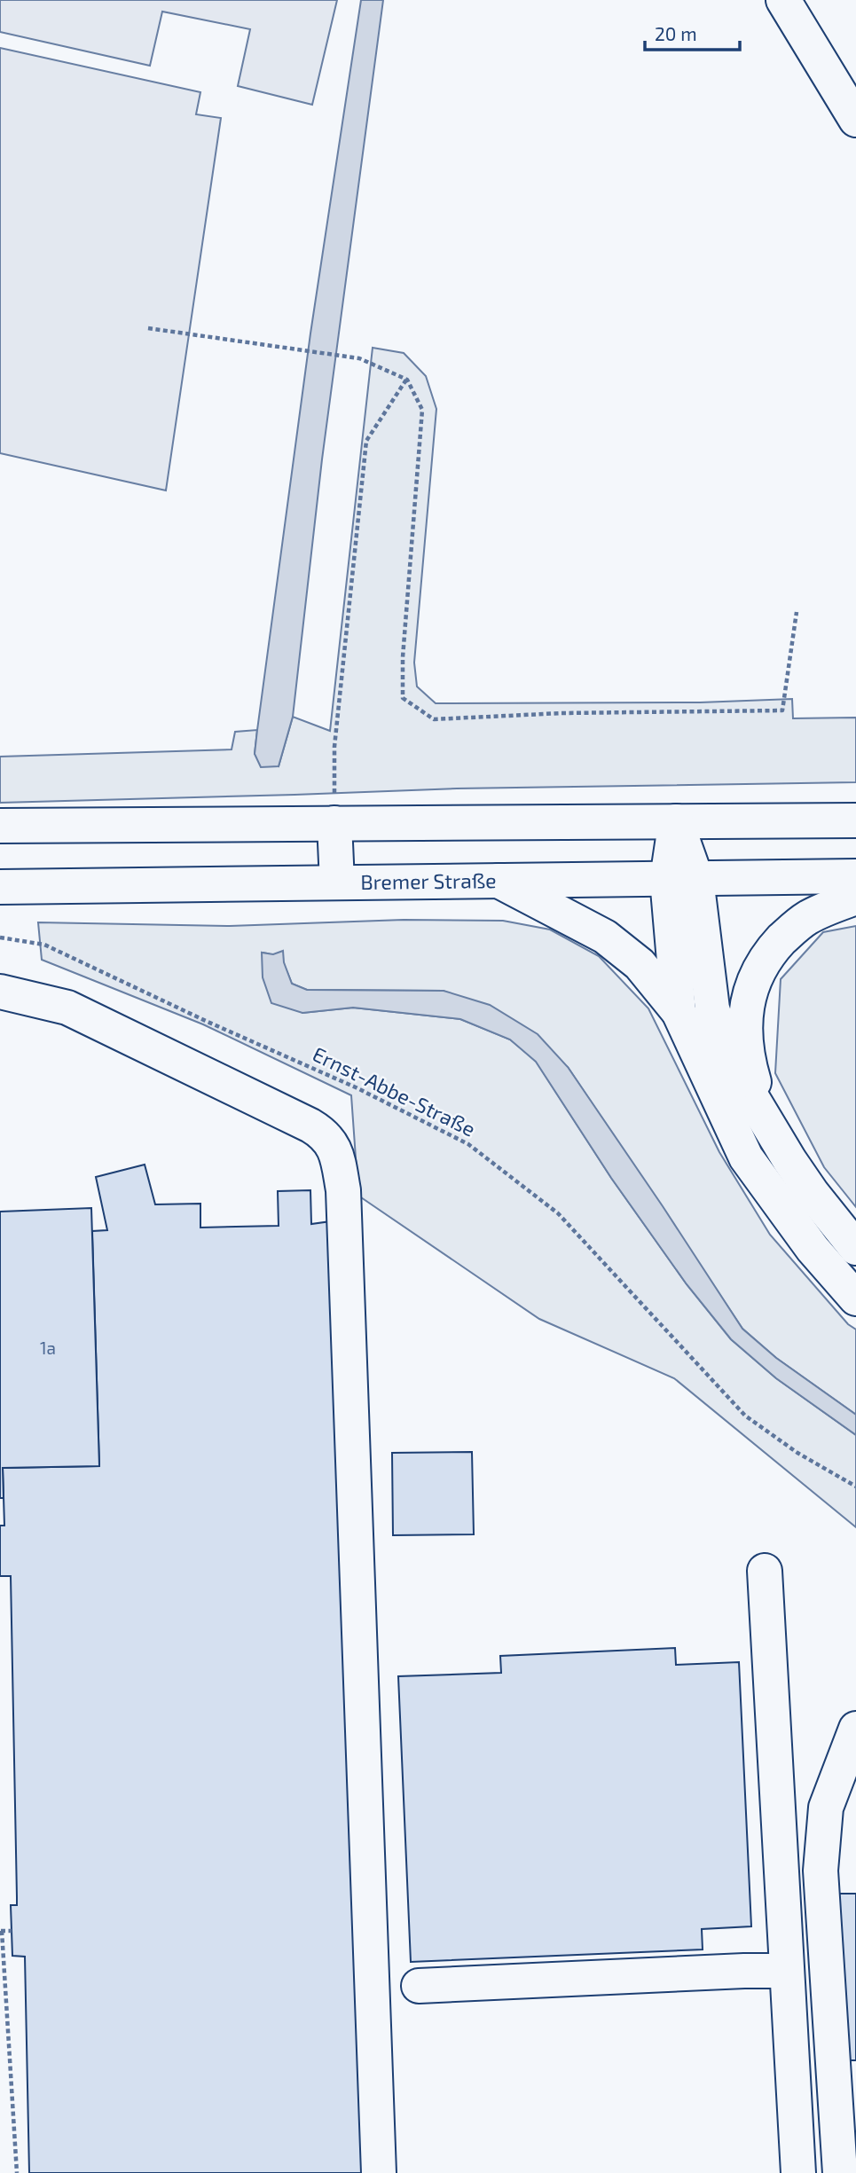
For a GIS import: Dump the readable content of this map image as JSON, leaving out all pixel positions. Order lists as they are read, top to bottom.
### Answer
{
  "streets": {
    "main road": ["Bremer Straße"],
    "path": ["Ernst-Abbe-Straße"]
  },
  "house_numbers": ["1a"],
  "scale_bar": "20 m"
}
